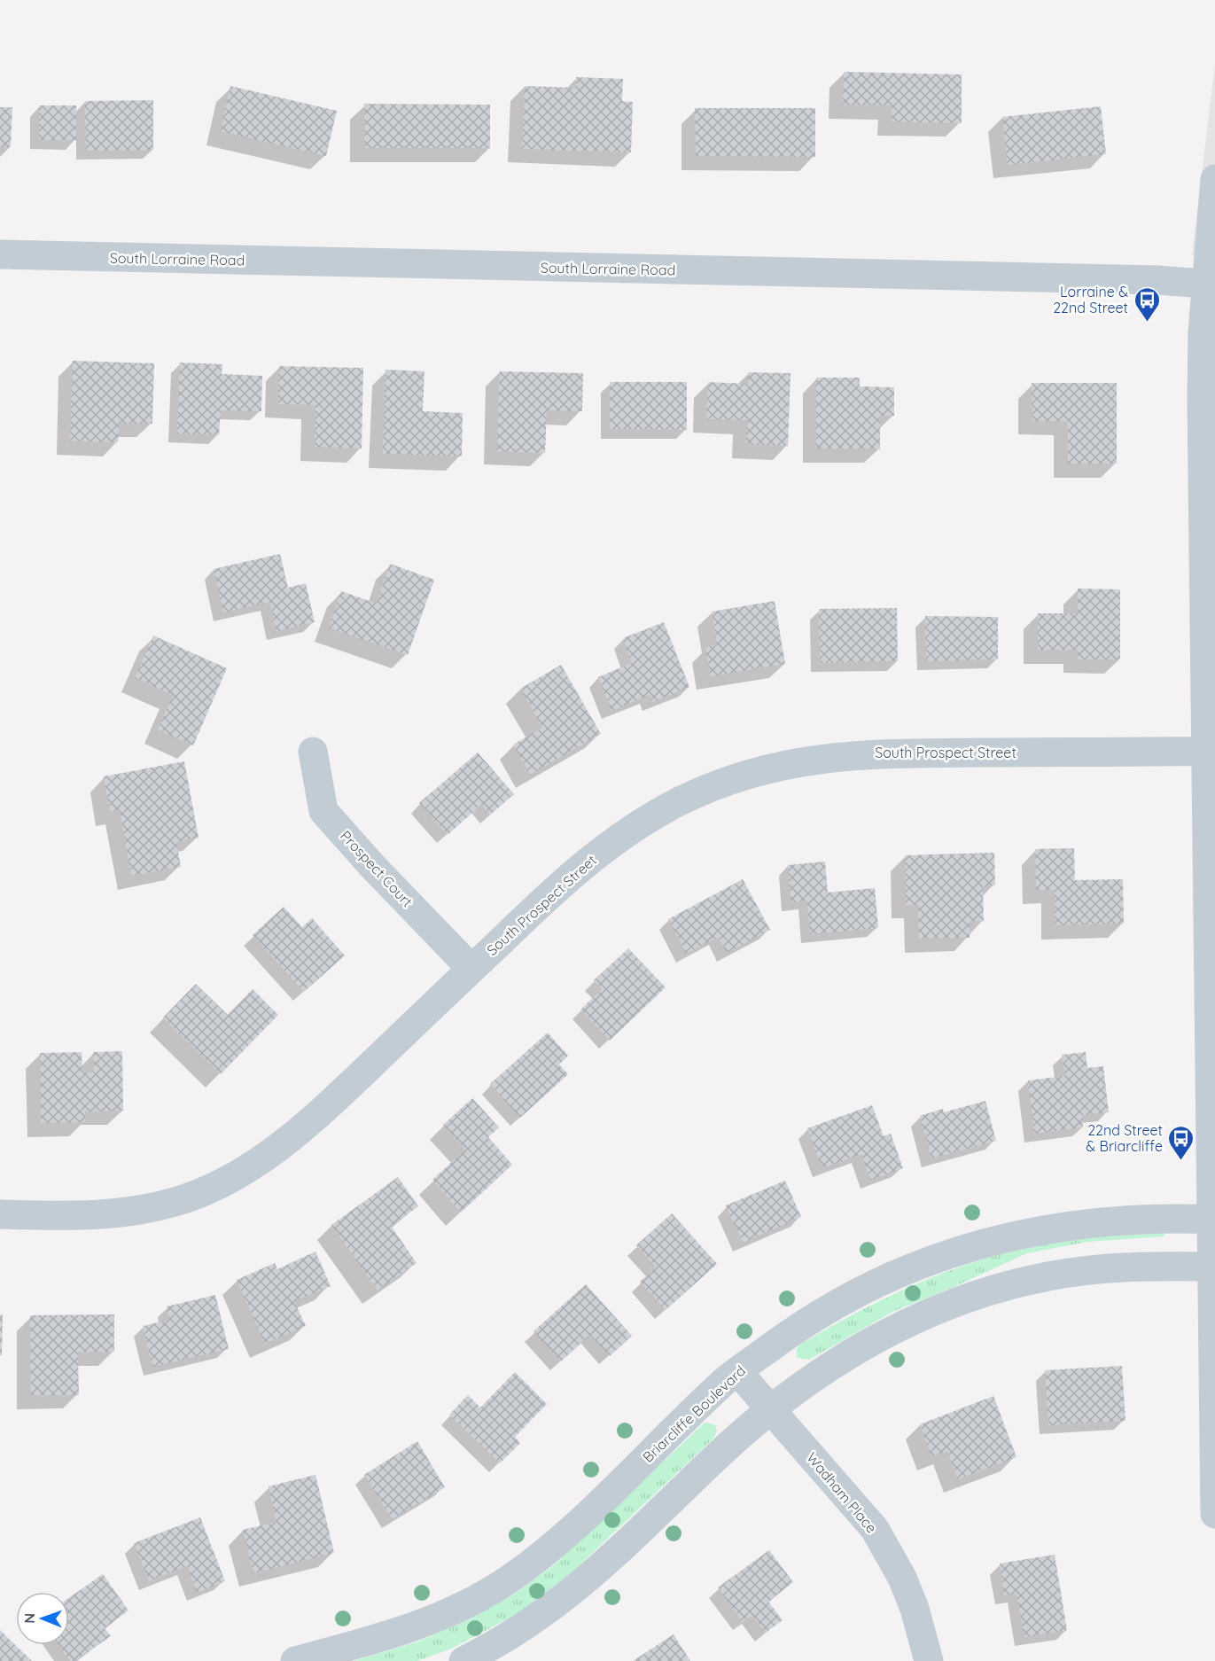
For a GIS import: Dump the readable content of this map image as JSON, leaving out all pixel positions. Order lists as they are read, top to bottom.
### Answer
{
  "streets": {
    "street": [
      "South Lorraine Road",
      "South Prospect Street",
      "Prospect Court",
      "Briarcliffe Boulevard",
      "Wadham Place"
    ]
  },
  "crossings": [
    ["South Prospect Street", "Prospect Court"],
    ["Briarcliffe Boulevard", "Wadham Place"]
  ],
  "places": {
    "bus stop": ["Lorraine & 22nd Street", "22nd Street & Briarcliffe"]
  },
  "north": "left"
}
